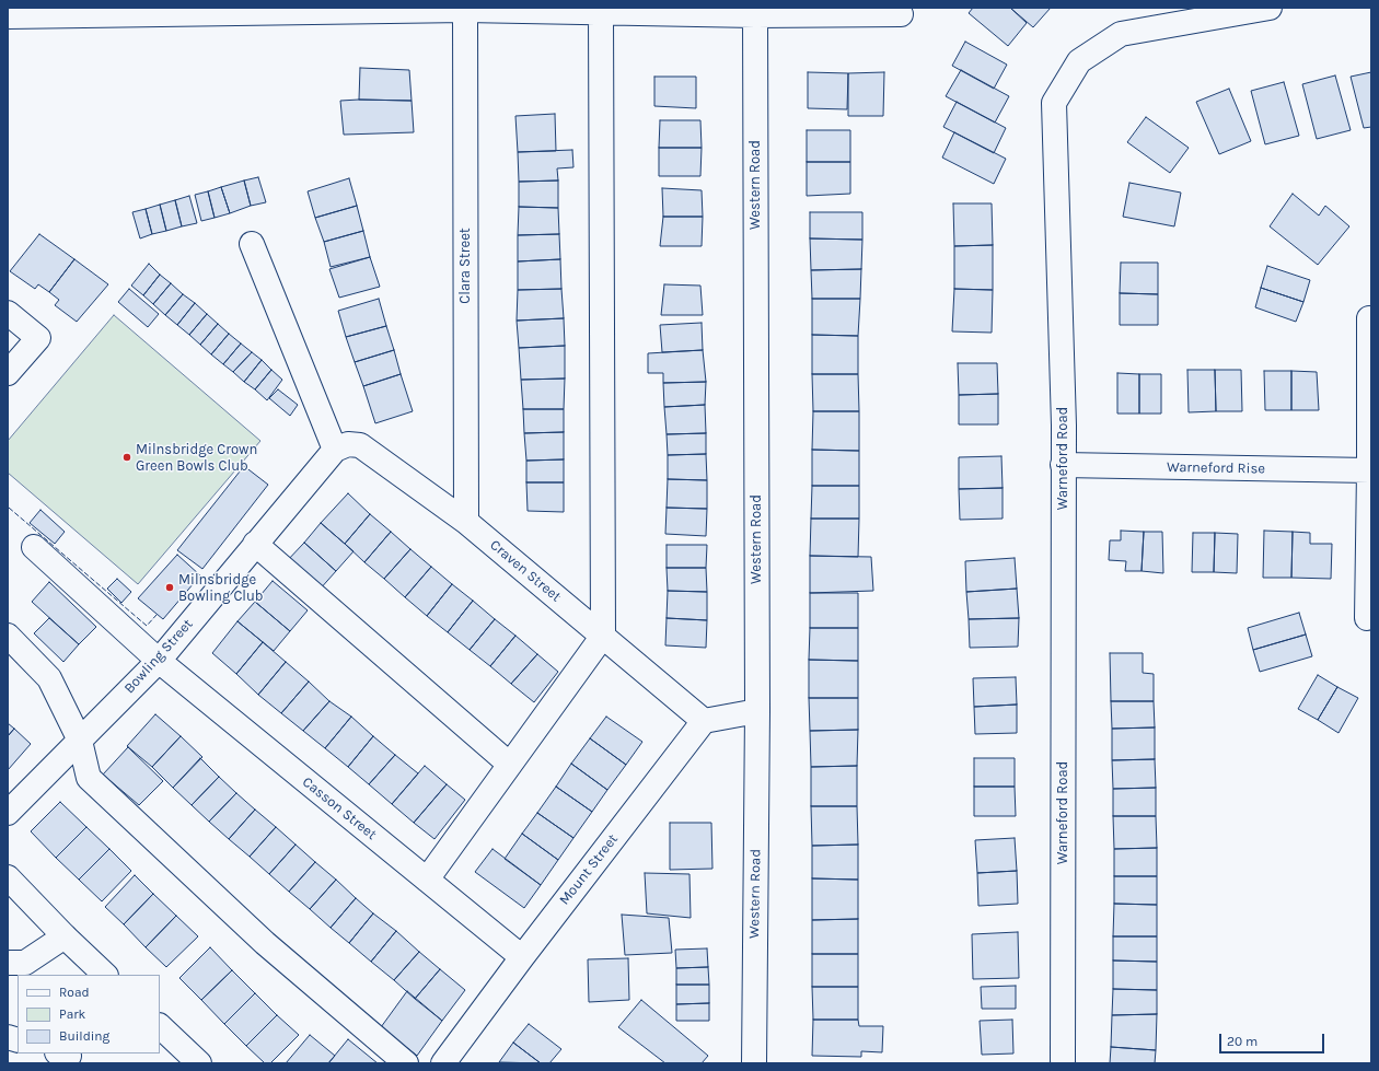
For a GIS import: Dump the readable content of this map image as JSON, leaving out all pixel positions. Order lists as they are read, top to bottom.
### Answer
{
  "streets": {
    "street": [
      "Western Road",
      "Clara Street",
      "Warneford Road",
      "Warneford Rise",
      "Craven Street",
      "Bowling Street",
      "Casson Street",
      "Mount Street"
    ]
  },
  "crossings": [
    ["Clara Street", "Craven Street"],
    ["Warneford Road", "Warneford Rise"],
    ["Craven Street", "Bowling Street"],
    ["Craven Street", "Mount Street"],
    ["Bowling Street", "Casson Street"],
    ["Casson Street", "Mount Street"]
  ],
  "places": ["Milnsbridge Crown Green Bowls Club", "Milnsbridge Bowling Club"],
  "legend": ["Road", "Park", "Building"],
  "scale_bar": "20 m"
}
